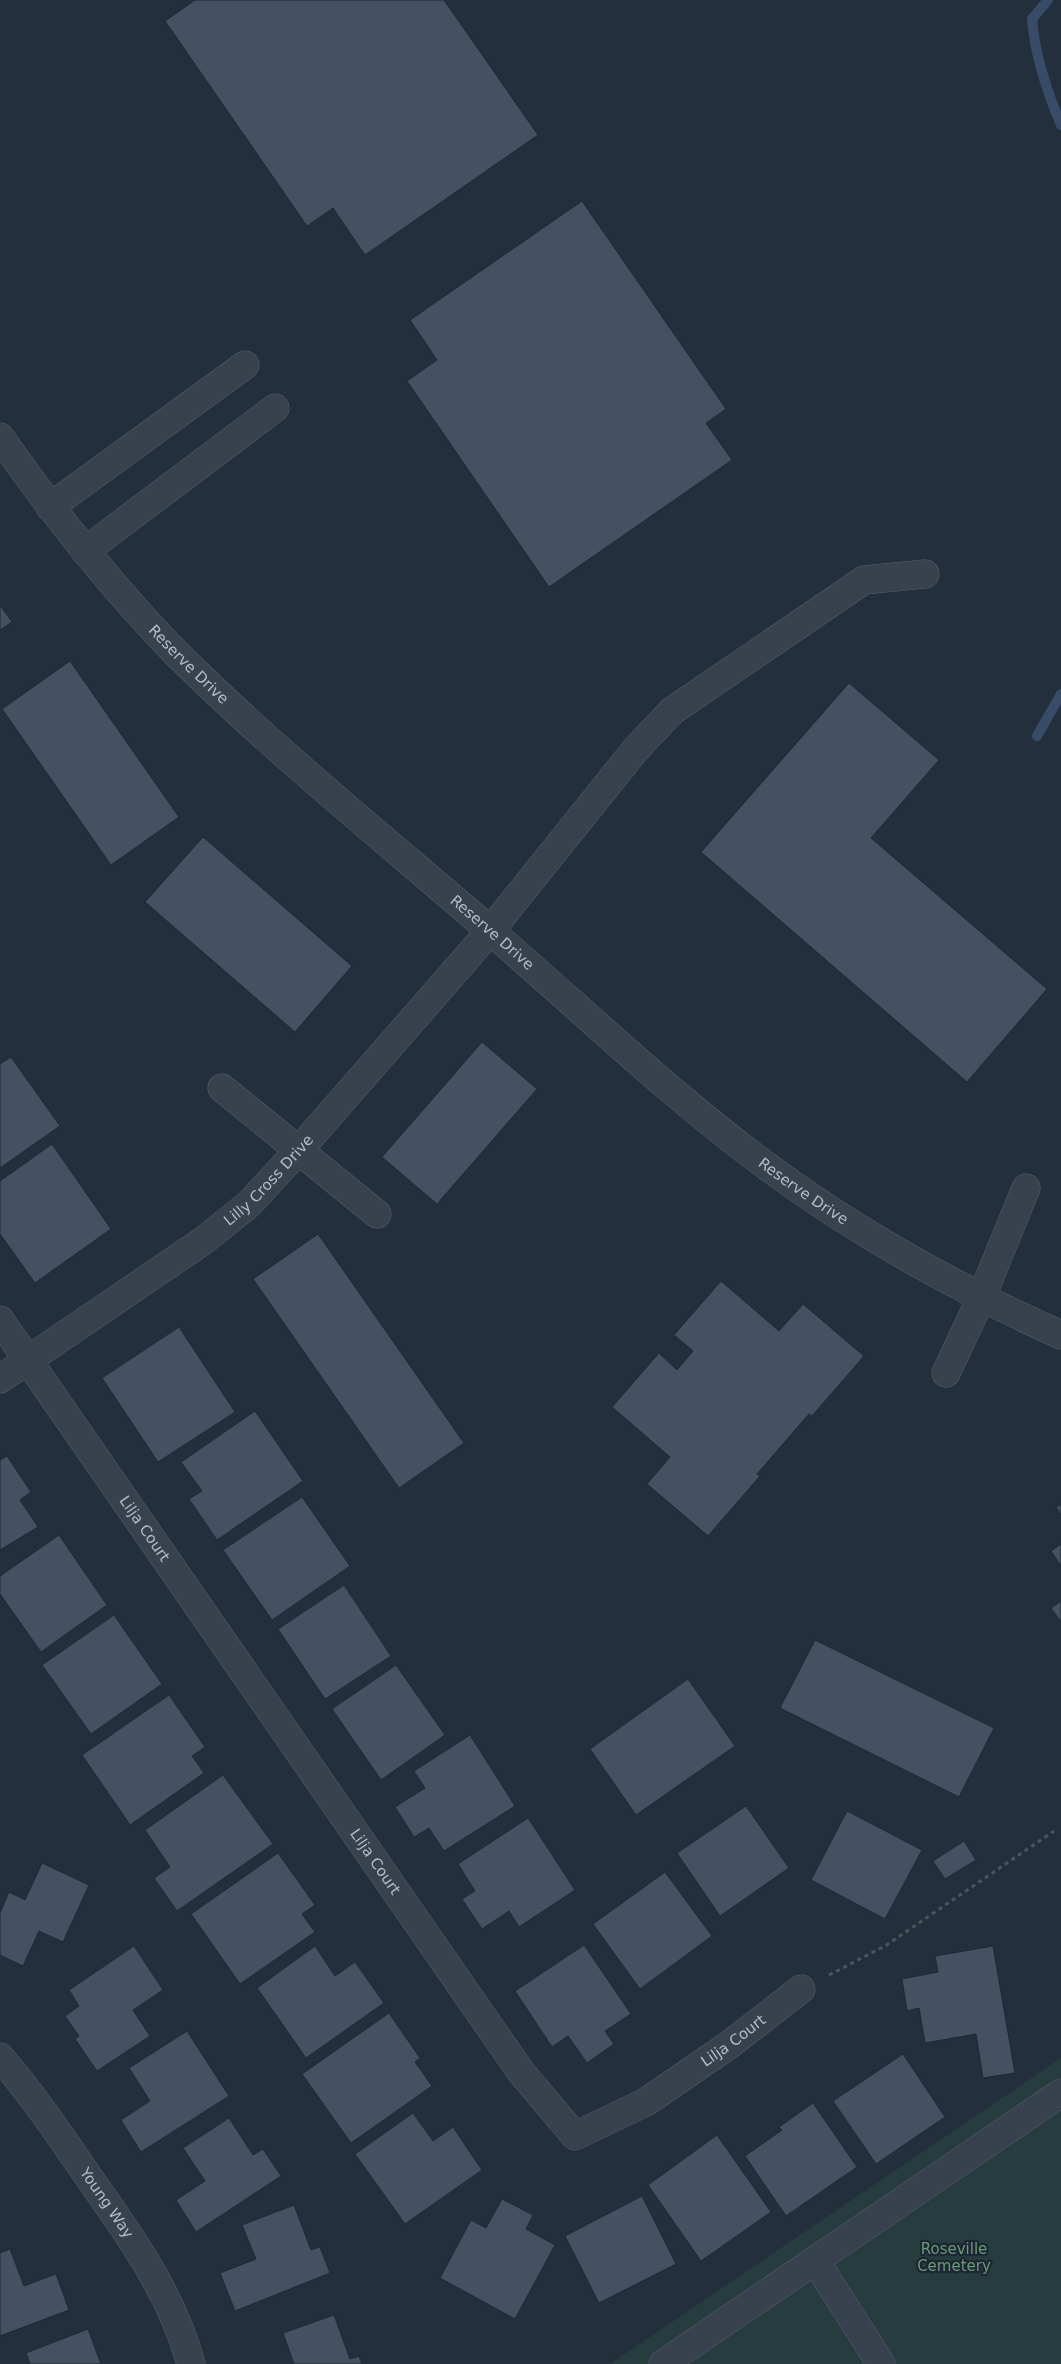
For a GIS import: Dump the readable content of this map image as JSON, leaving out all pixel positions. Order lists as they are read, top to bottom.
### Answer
{
  "streets": {
    "street": [
      "Reserve Drive",
      "Lilly Cross Drive",
      "Lilja Court",
      "Young Way"
    ]
  },
  "crossings": [
    ["Reserve Drive", "Lilly Cross Drive"],
    ["Lilly Cross Drive", "Lilja Court"]
  ],
  "parks": ["Roseville Cemetery"]
}
